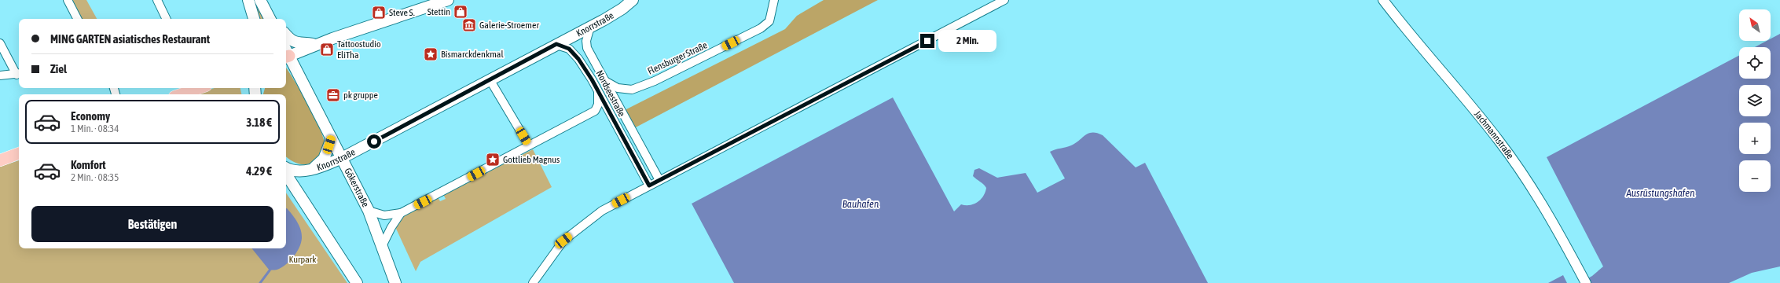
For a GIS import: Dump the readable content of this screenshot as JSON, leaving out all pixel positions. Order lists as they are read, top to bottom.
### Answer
{
  "streets": {
    "main road": ["Knorrstraße", "Gökerstraße"],
    "street": ["Flensburger Straße", "Nordseestraße", "Jachmannstraße"]
  },
  "crossings": [
    ["Knorrstraße", "Nordseestraße"],
    ["Knorrstraße", "Gökerstraße"],
    ["Flensburger Straße", "Nordseestraße"]
  ],
  "water": ["Ausrüstungshafen", "Bauhafen"],
  "parks": ["Kurpark"],
  "places": {
    "shop": ["Stettin", "Steve S.", "Tattoostudio EliTha"],
    "museum": ["Galerie-Stroemer"],
    "place": ["Bismarckdenkmal", "Gottlieb Magnus"],
    "office": ["pk gruppe"]
  },
  "north": "top left",
  "page": {
    "map_buttons": ["+", "−"],
    "banner": ["MING GARTEN asiatisches Restaurant", "Ziel"],
    "bubble": "2 Min.",
    "list": [
      {
        "name": "Economy",
        "note": "1 Min. · 08:34",
        "value": "3.18 €"
      },
      {
        "name": "Komfort",
        "note": "2 Min. · 08:35",
        "value": "4.29 €"
      }
    ],
    "buttons": "Bestätigen"
  }
}
